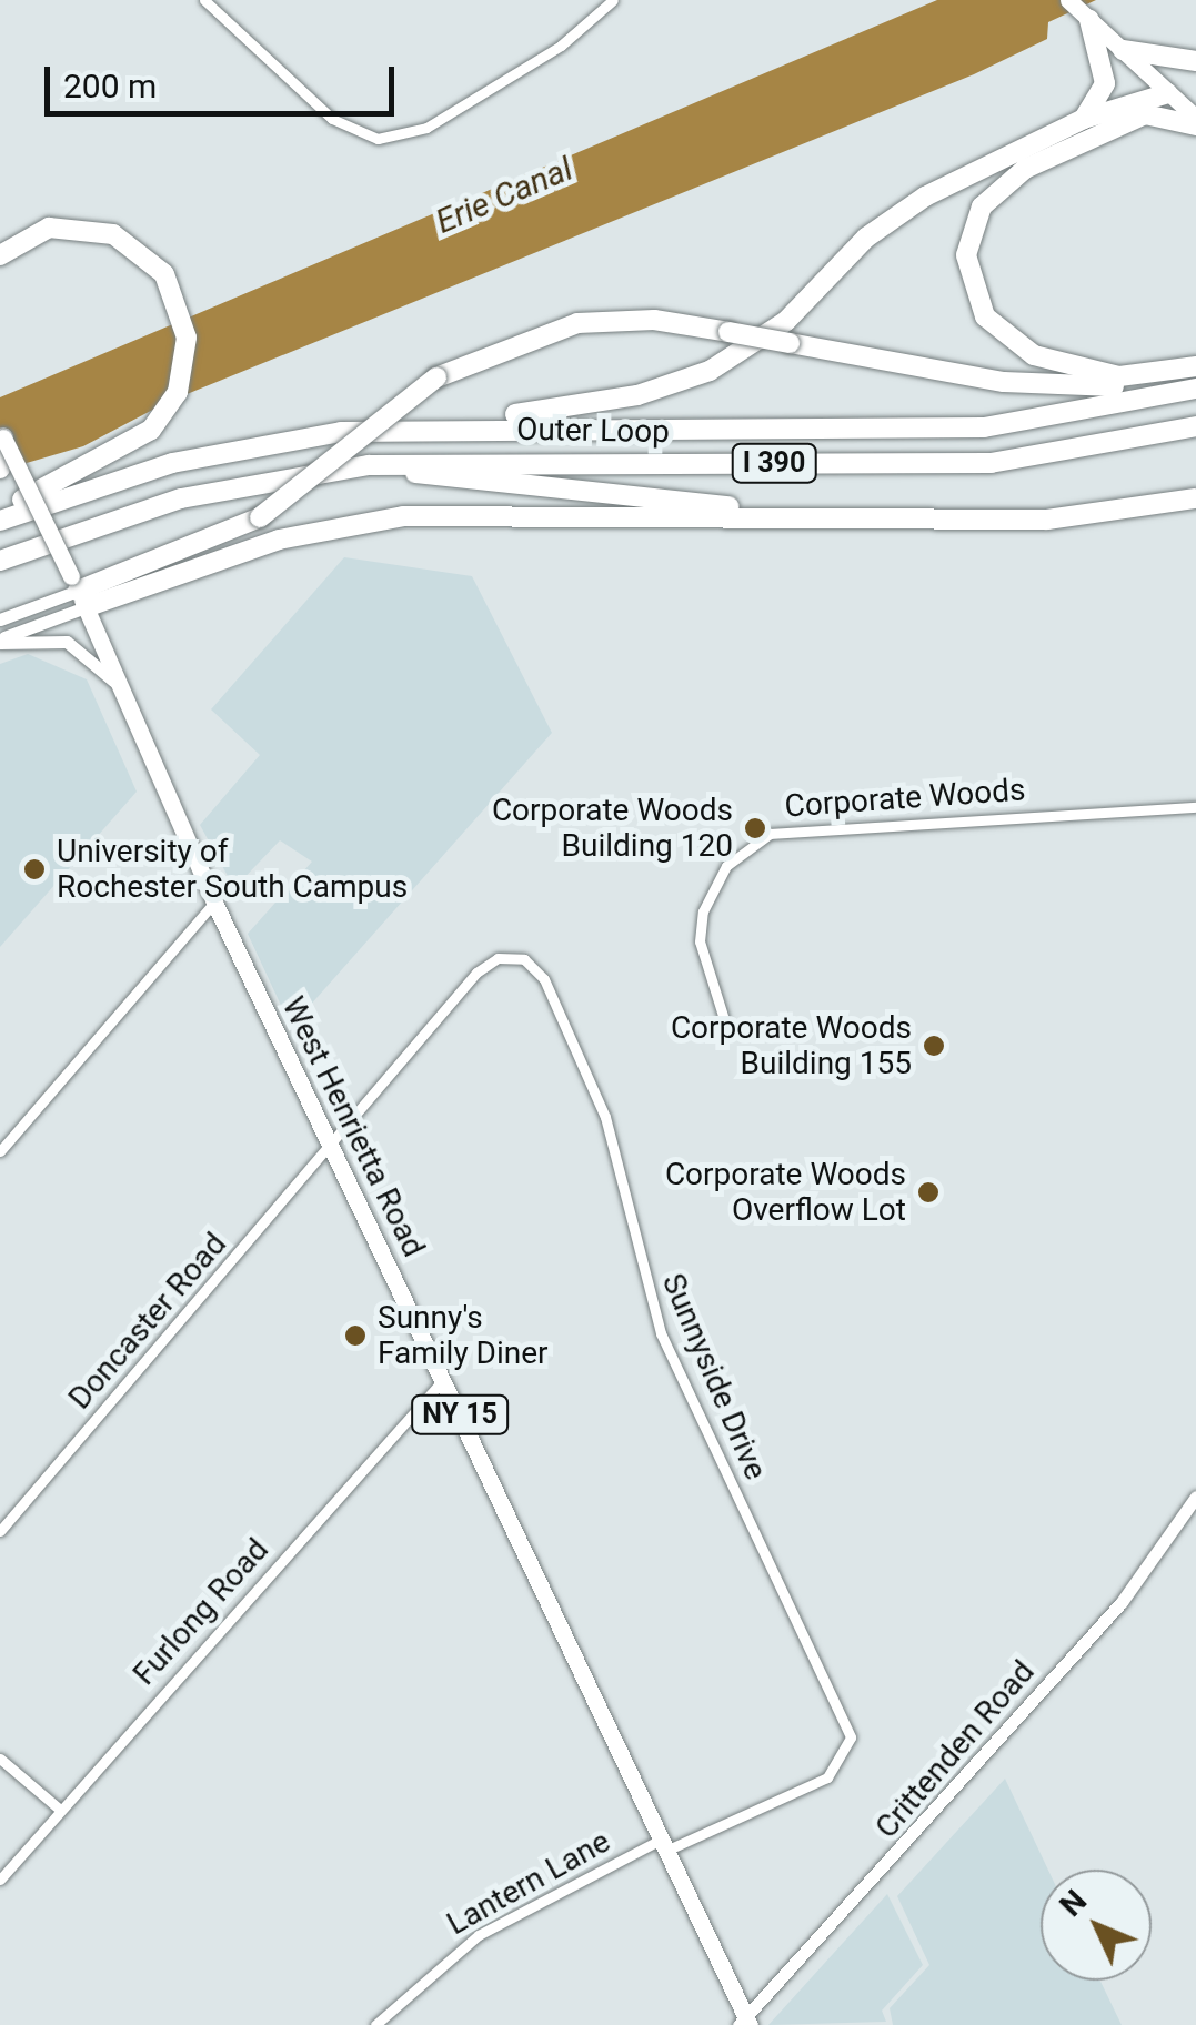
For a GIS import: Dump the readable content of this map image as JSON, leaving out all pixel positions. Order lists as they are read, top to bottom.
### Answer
{
  "streets": {
    "highway": ["Outer Loop", "I 390"],
    "main road": ["West Henrietta Road", "NY 15"],
    "street": [
      "Corporate Woods",
      "Doncaster Road",
      "Sunnyside Drive",
      "Furlong Road",
      "Crittenden Road",
      "Lantern Lane"
    ]
  },
  "crossings": [
    ["West Henrietta Road", "Doncaster Road"],
    ["West Henrietta Road", "Sunnyside Drive"],
    ["West Henrietta Road", "Furlong Road"],
    ["West Henrietta Road", "Crittenden Road"],
    ["West Henrietta Road", "Lantern Lane"],
    ["Doncaster Road", "Sunnyside Drive"],
    ["Sunnyside Drive", "Lantern Lane"]
  ],
  "water": ["Erie Canal"],
  "places": [
    "Corporate Woods Building 120",
    "University of Rochester South Campus",
    "Corporate Woods Building 155",
    "Corporate Woods Overflow Lot",
    "Sunny's Family Diner"
  ],
  "scale_bar": "200 m",
  "north": "top left"
}
